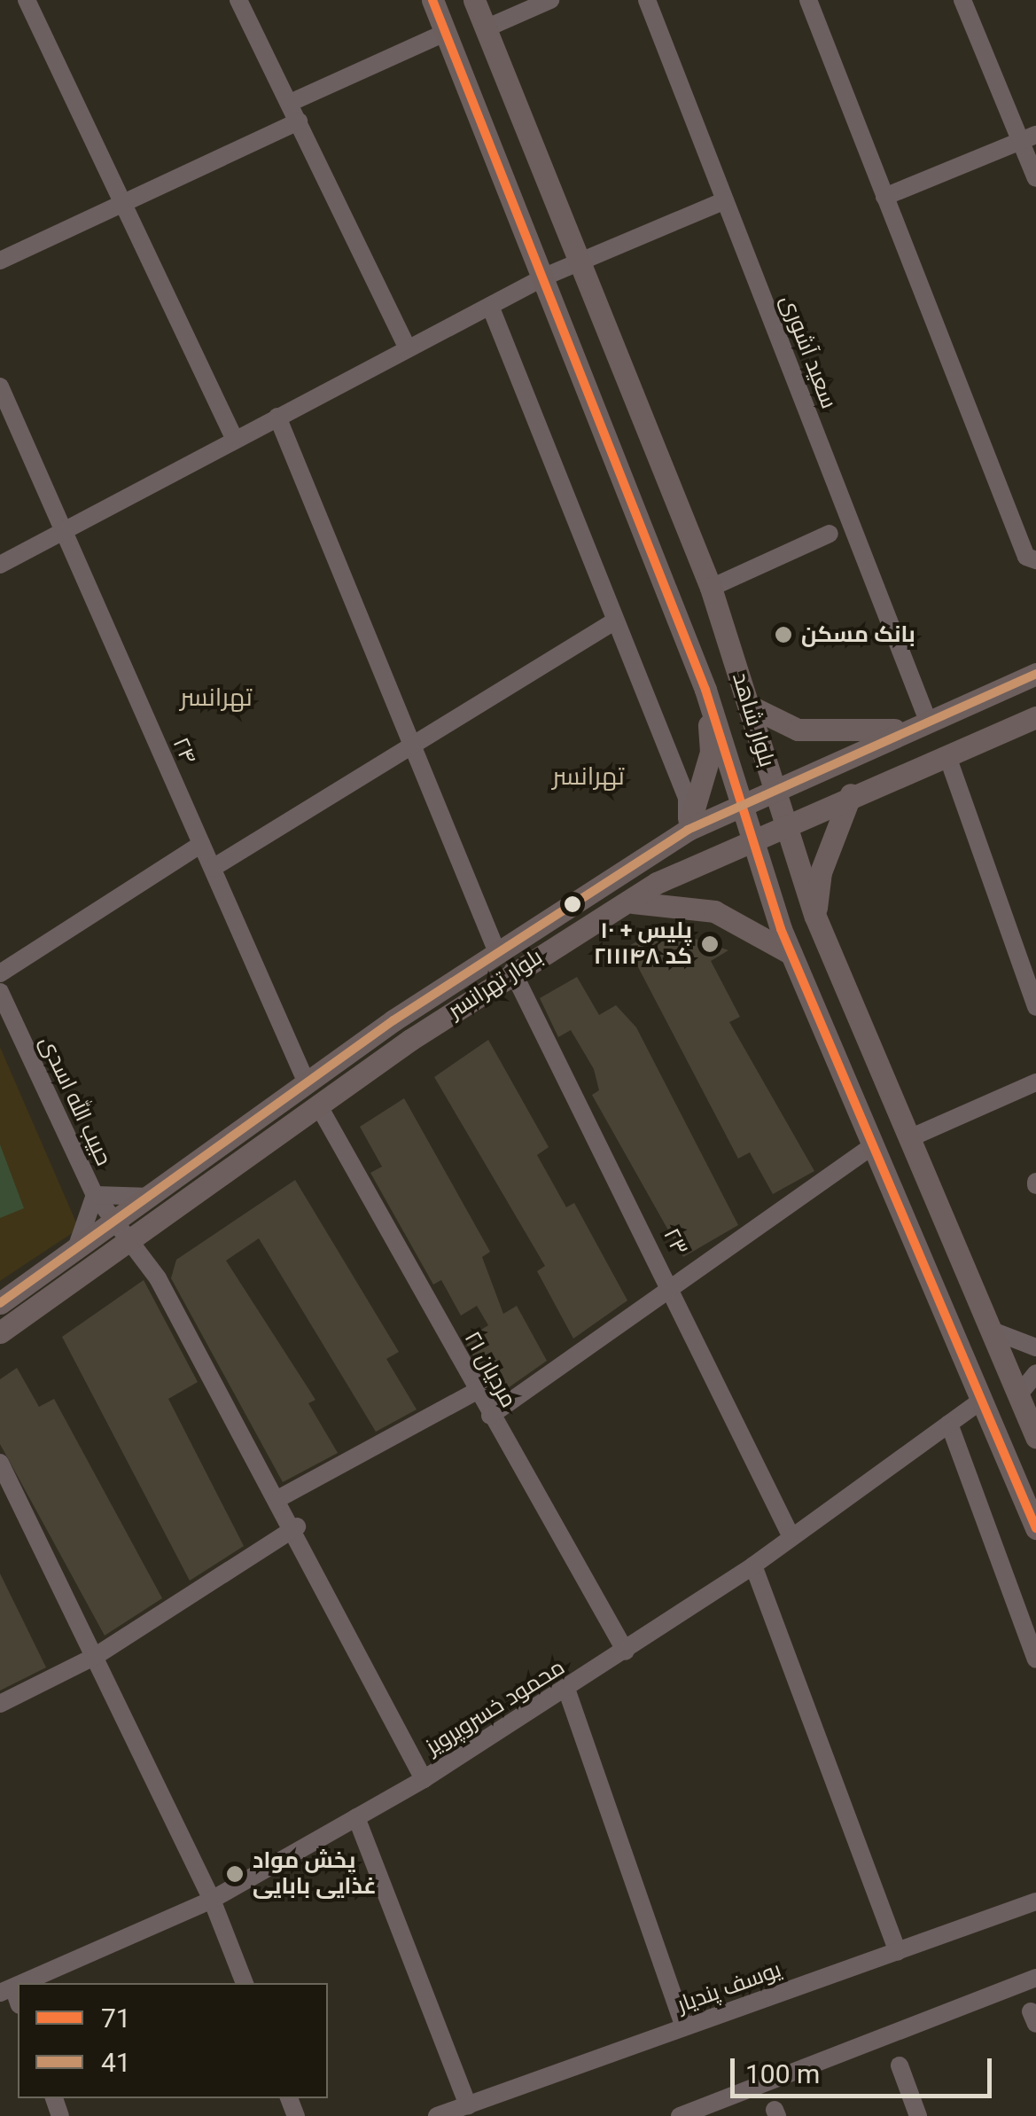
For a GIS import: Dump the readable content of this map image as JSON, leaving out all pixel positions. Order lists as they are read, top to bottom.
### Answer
{
  "streets": {
    "main road": ["بلوار شاهد", "بلوار تهرانسر"],
    "street": [
      "سعید آشوری",
      "۲۴",
      "حبیب الله اسدی",
      "۲۳",
      "۲۱ مردیان",
      "محمود خسروپرویز",
      "یوسف پندیار"
    ]
  },
  "crossings": [
    ["سعید آشوری", "بلوار تهرانسر"],
    ["بلوار شاهد", "بلوار تهرانسر"],
    ["بلوار شاهد", "محمود خسروپرویز"],
    ["۲۴", "بلوار تهرانسر"],
    ["بلوار تهرانسر", "حبیب الله اسدی"],
    ["بلوار تهرانسر", "۲۳"],
    ["بلوار تهرانسر", "۲۱ مردیان"],
    ["حبیب الله اسدی", "محمود خسروپرویز"],
    ["۲۳", "محمود خسروپرویز"],
    ["۲۱ مردیان", "محمود خسروپرویز"]
  ],
  "districts": ["تهرانسر", "تهرانسر"],
  "places": ["بانک مسکن", "پلیس + ۱۰ کد ۲۱۱۱۴۸", "پخش مواد غذایی بابایی"],
  "lines": ["transit line 71", "transit line 41"],
  "legend": ["71", "41"],
  "scale_bar": "100 m"
}
